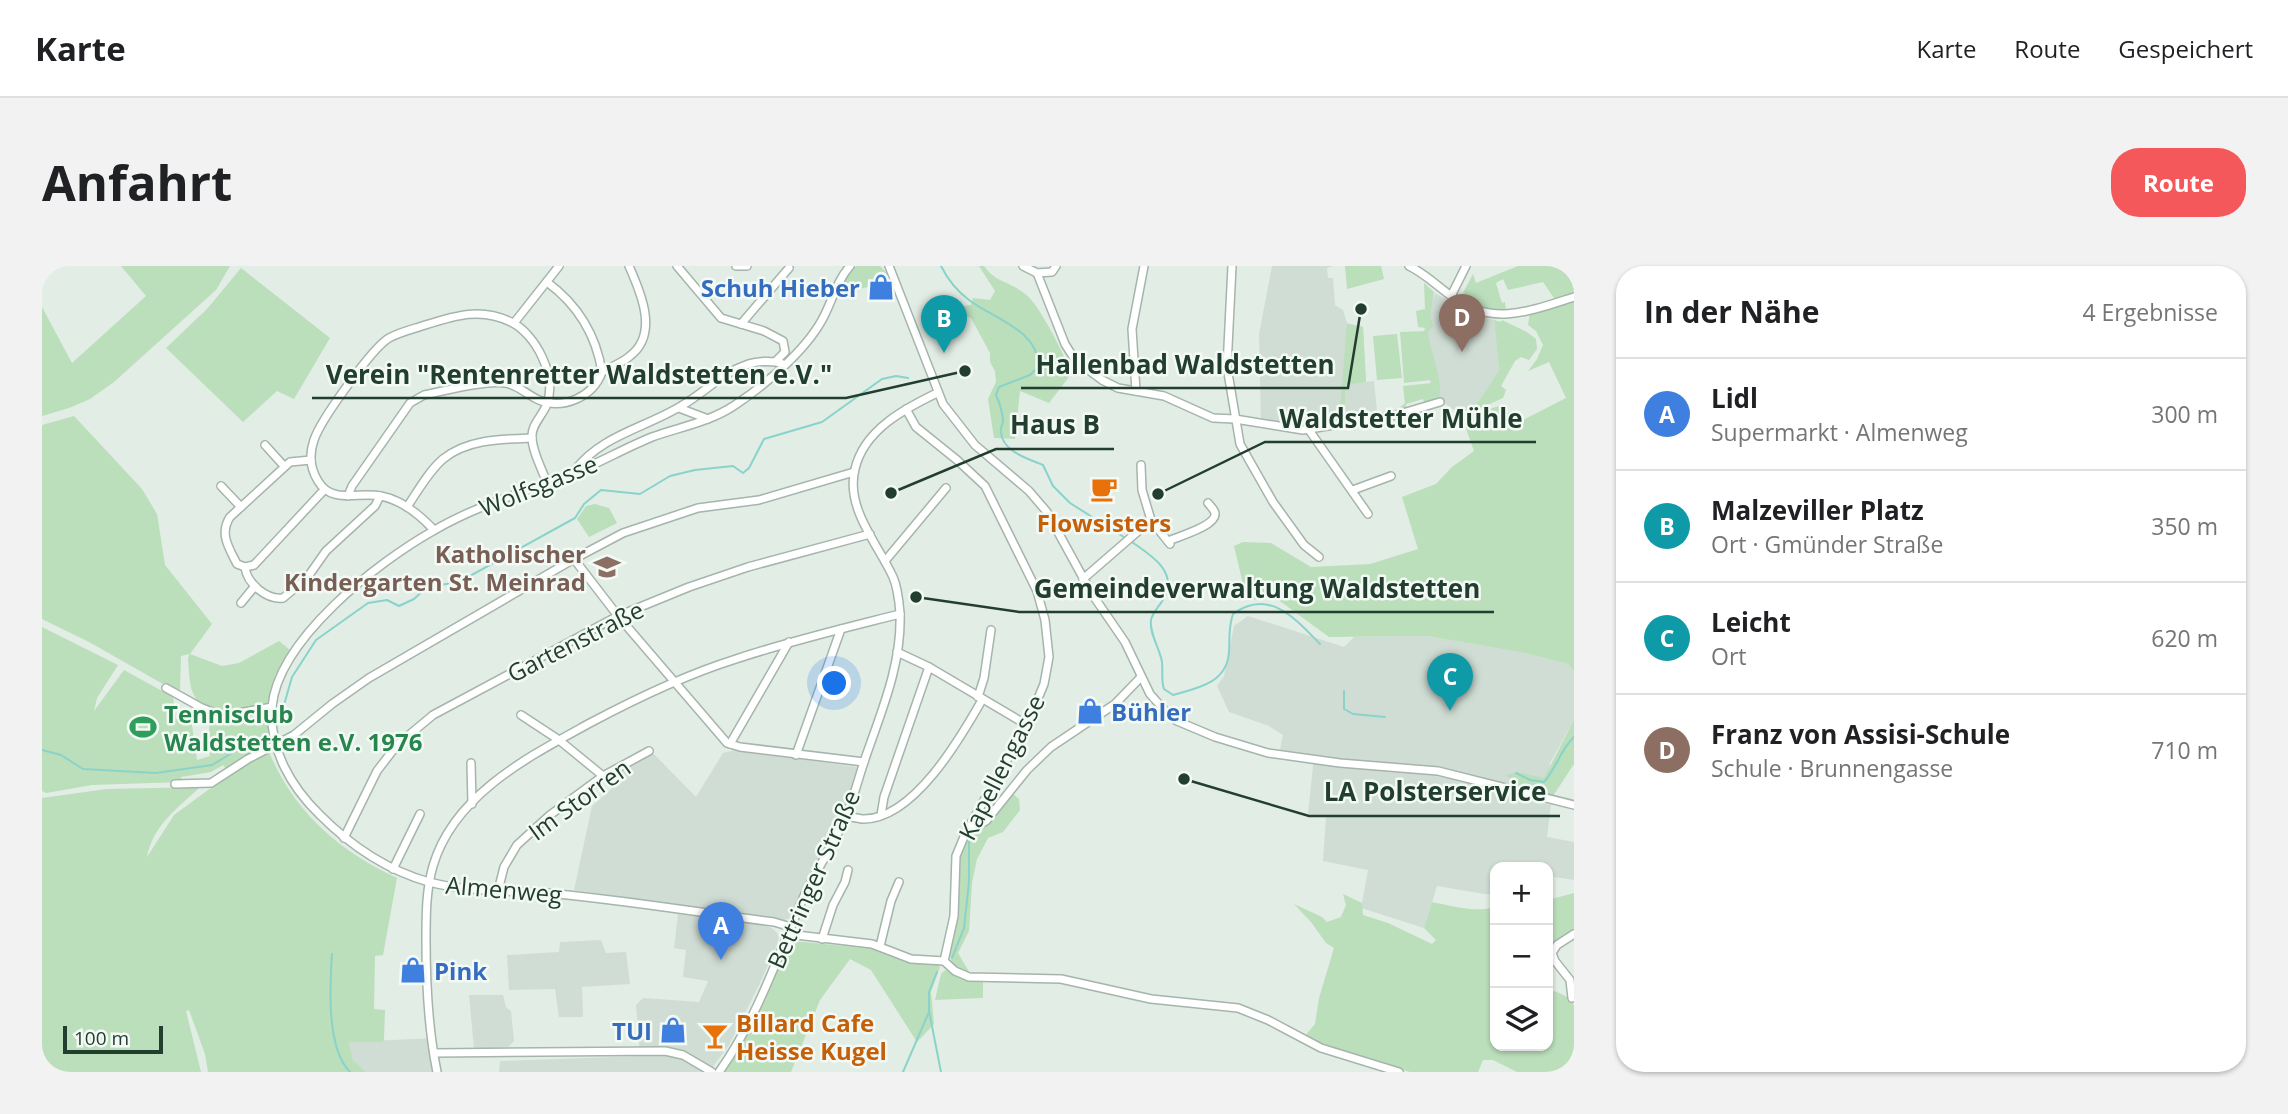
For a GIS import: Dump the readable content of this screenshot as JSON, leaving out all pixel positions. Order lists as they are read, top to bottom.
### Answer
{
  "streets": {
    "street": [
      "Wolfsgasse",
      "Gartenstraße",
      "Kapellengasse",
      "Im Storren",
      "Bettringer Straße",
      "Almenweg"
    ]
  },
  "crossings": [
    ["Wolfsgasse", "Almenweg"],
    ["Gartenstraße", "Bettringer Straße"],
    ["Gartenstraße", "Almenweg"],
    ["Kapellengasse", "Almenweg"],
    ["Im Storren", "Almenweg"],
    ["Bettringer Straße", "Almenweg"]
  ],
  "places": {
    "shop": [
      "Schuh Hieber",
      "Bühler",
      "Pink",
      "TUI"
    ],
    "other": [
      "Hallenbad Waldstetten",
      "Verein \"Rentenretter Waldstetten e.V.\"",
      "Haus B",
      "Waldstetter Mühle",
      "Gemeindeverwaltung Waldstetten",
      "LA Polsterservice"
    ],
    "cafe": ["Flowsisters"],
    "school or university": ["Katholischer Kindergarten St. Meinrad"],
    "sports": ["Tennisclub Waldstetten e.V. 1976"],
    "bar": ["Billard Cafe Heisse Kugel"]
  },
  "scale_bar": "100 m",
  "page": {
    "header": "Karte",
    "nav": ["Karte", "Route", "Gespeichert"],
    "buttons": "Route",
    "title": "Anfahrt",
    "heading": ["In der Nähe", "4 Ergebnisse"],
    "pins": [
      "D",
      "B",
      "C",
      "A"
    ],
    "list": [
      {
        "mark": "A",
        "name": "Lidl",
        "note": "Supermarkt · Almenweg",
        "value": "300 m"
      },
      {
        "mark": "B",
        "name": "Malzeviller Platz",
        "note": "Ort · Gmünder Straße",
        "value": "350 m"
      },
      {
        "mark": "C",
        "name": "Leicht",
        "note": "Ort",
        "value": "620 m"
      },
      {
        "mark": "D",
        "name": "Franz von Assisi-Schule",
        "note": "Schule · Brunnengasse",
        "value": "710 m"
      }
    ],
    "map_buttons": ["+", "−"],
    "scale": "100 m"
  }
}
